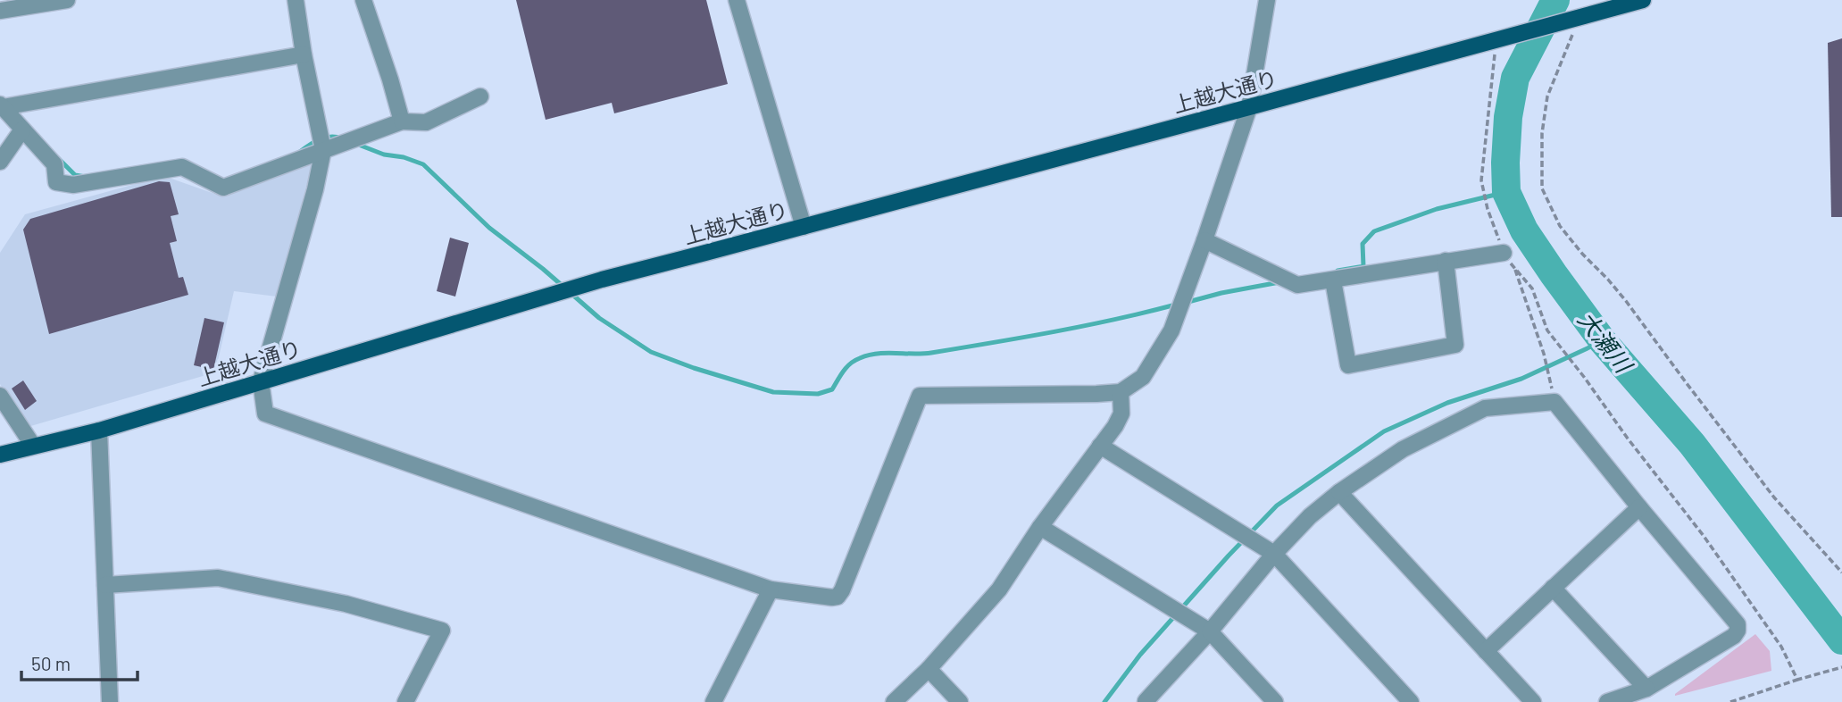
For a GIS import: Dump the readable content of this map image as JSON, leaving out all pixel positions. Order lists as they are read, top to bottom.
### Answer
{
  "streets": {
    "main road": ["上越大通り"]
  },
  "water": ["大瀬川"],
  "scale_bar": "50 m"
}
